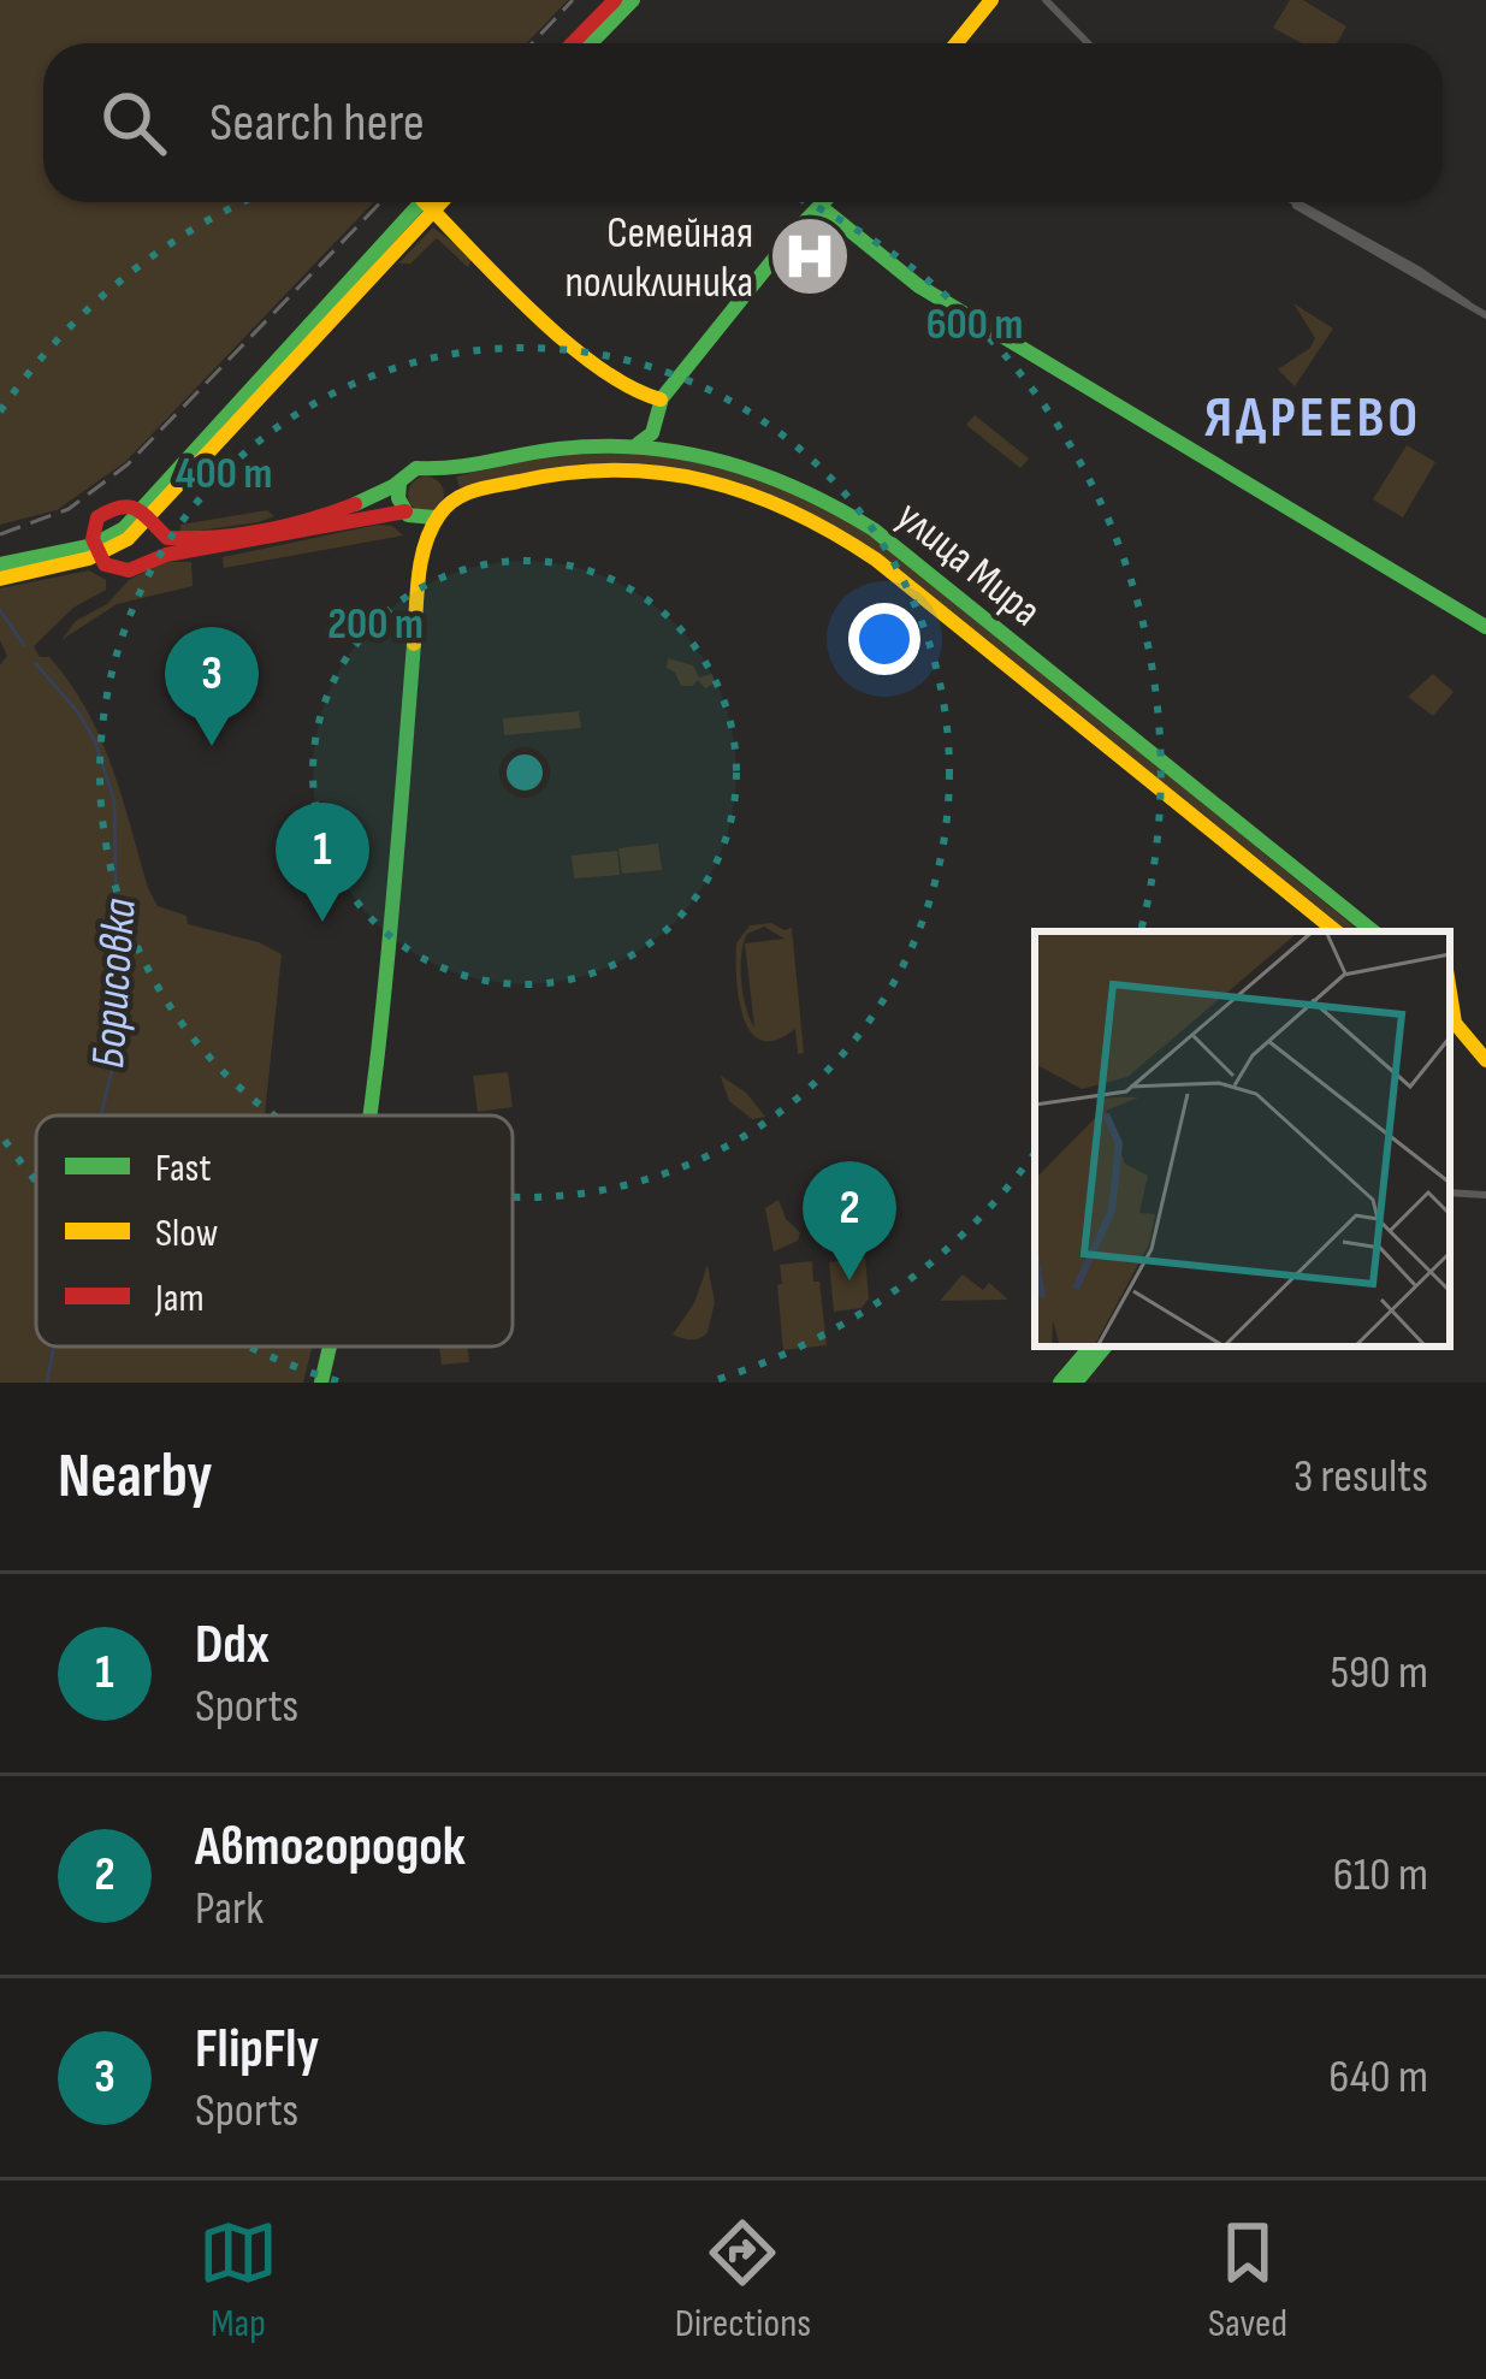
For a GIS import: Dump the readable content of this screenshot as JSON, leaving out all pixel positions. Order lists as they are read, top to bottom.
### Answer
{
  "streets": {
    "main road": ["улица Мира"]
  },
  "districts": ["ЯДРЕЕВО"],
  "water": ["Борисовка"],
  "places": {
    "hospital": ["Семейная поликлиника"]
  },
  "legend": ["Fast", "Slow", "Jam"],
  "page": {
    "search": "Search here",
    "pins": ["3", "1", "2"],
    "heading": ["Nearby", "3 results"],
    "list": [
      {
        "mark": "1",
        "name": "Ddx",
        "note": "Sports",
        "value": "590 m"
      },
      {
        "mark": "2",
        "name": "Автогородок",
        "note": "Park",
        "value": "610 m"
      },
      {
        "mark": "3",
        "name": "FlipFly",
        "note": "Sports",
        "value": "640 m"
      }
    ],
    "nav": ["Map", "Directions", "Saved"]
  },
  "rings": ["600 m", "400 m", "200 m"]
}
